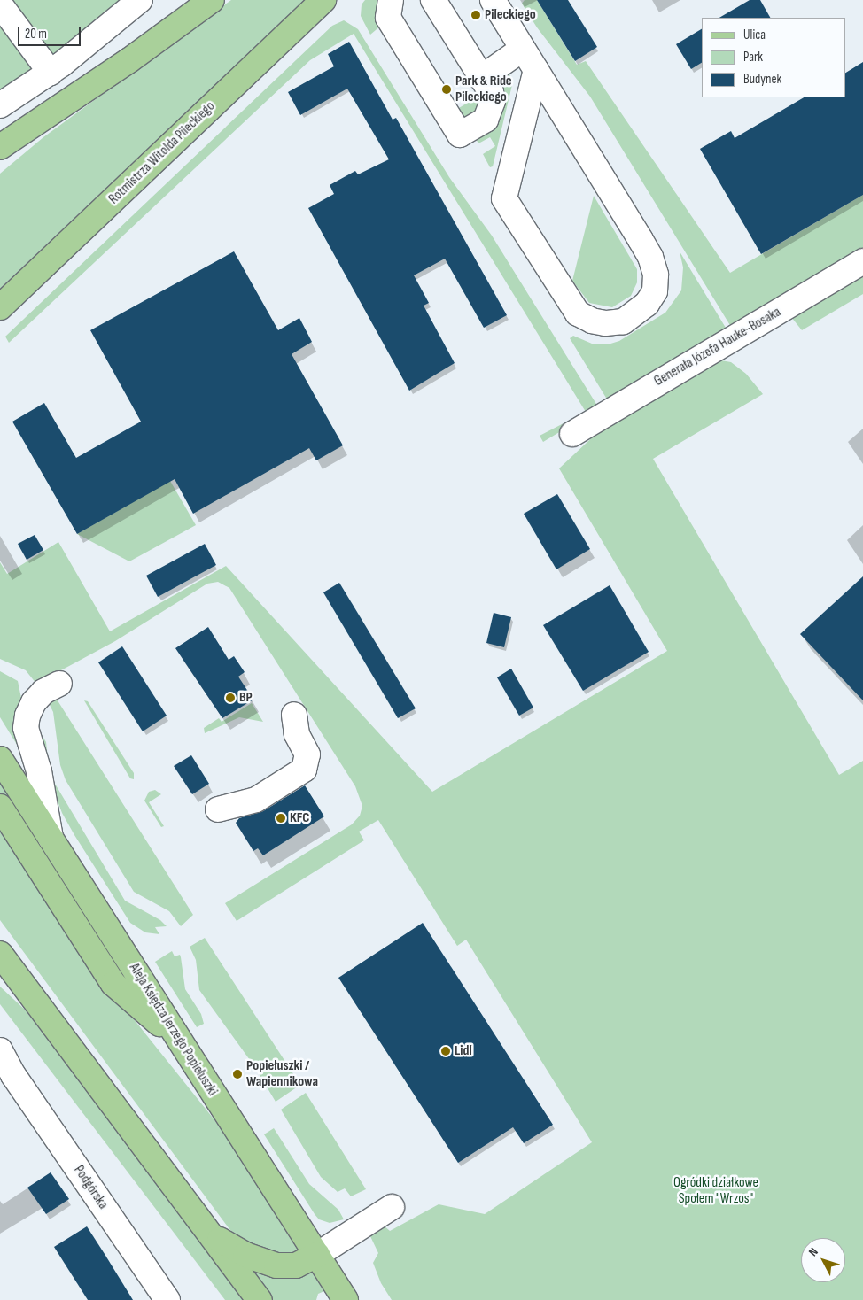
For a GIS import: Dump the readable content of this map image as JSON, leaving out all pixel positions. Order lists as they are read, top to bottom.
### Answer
{
  "streets": {
    "main road": ["Rotmistrza Witolda Pileckiego", "Aleja Księdza Jerzego Popiełuszki"],
    "street": ["Generała Józefa Hauke-Bosaka", "Podgórska"]
  },
  "parks": ["Ogródki działkowe Społem \"Wrzos\""],
  "places": [
    "Pileckiego",
    "Park & Ride Pileckiego",
    "BP",
    "KFC",
    "Lidl",
    "Popiełuszki / Wapiennikowa"
  ],
  "legend": ["Ulica", "Park", "Budynek"],
  "scale_bar": "20 m",
  "north": "top left"
}
